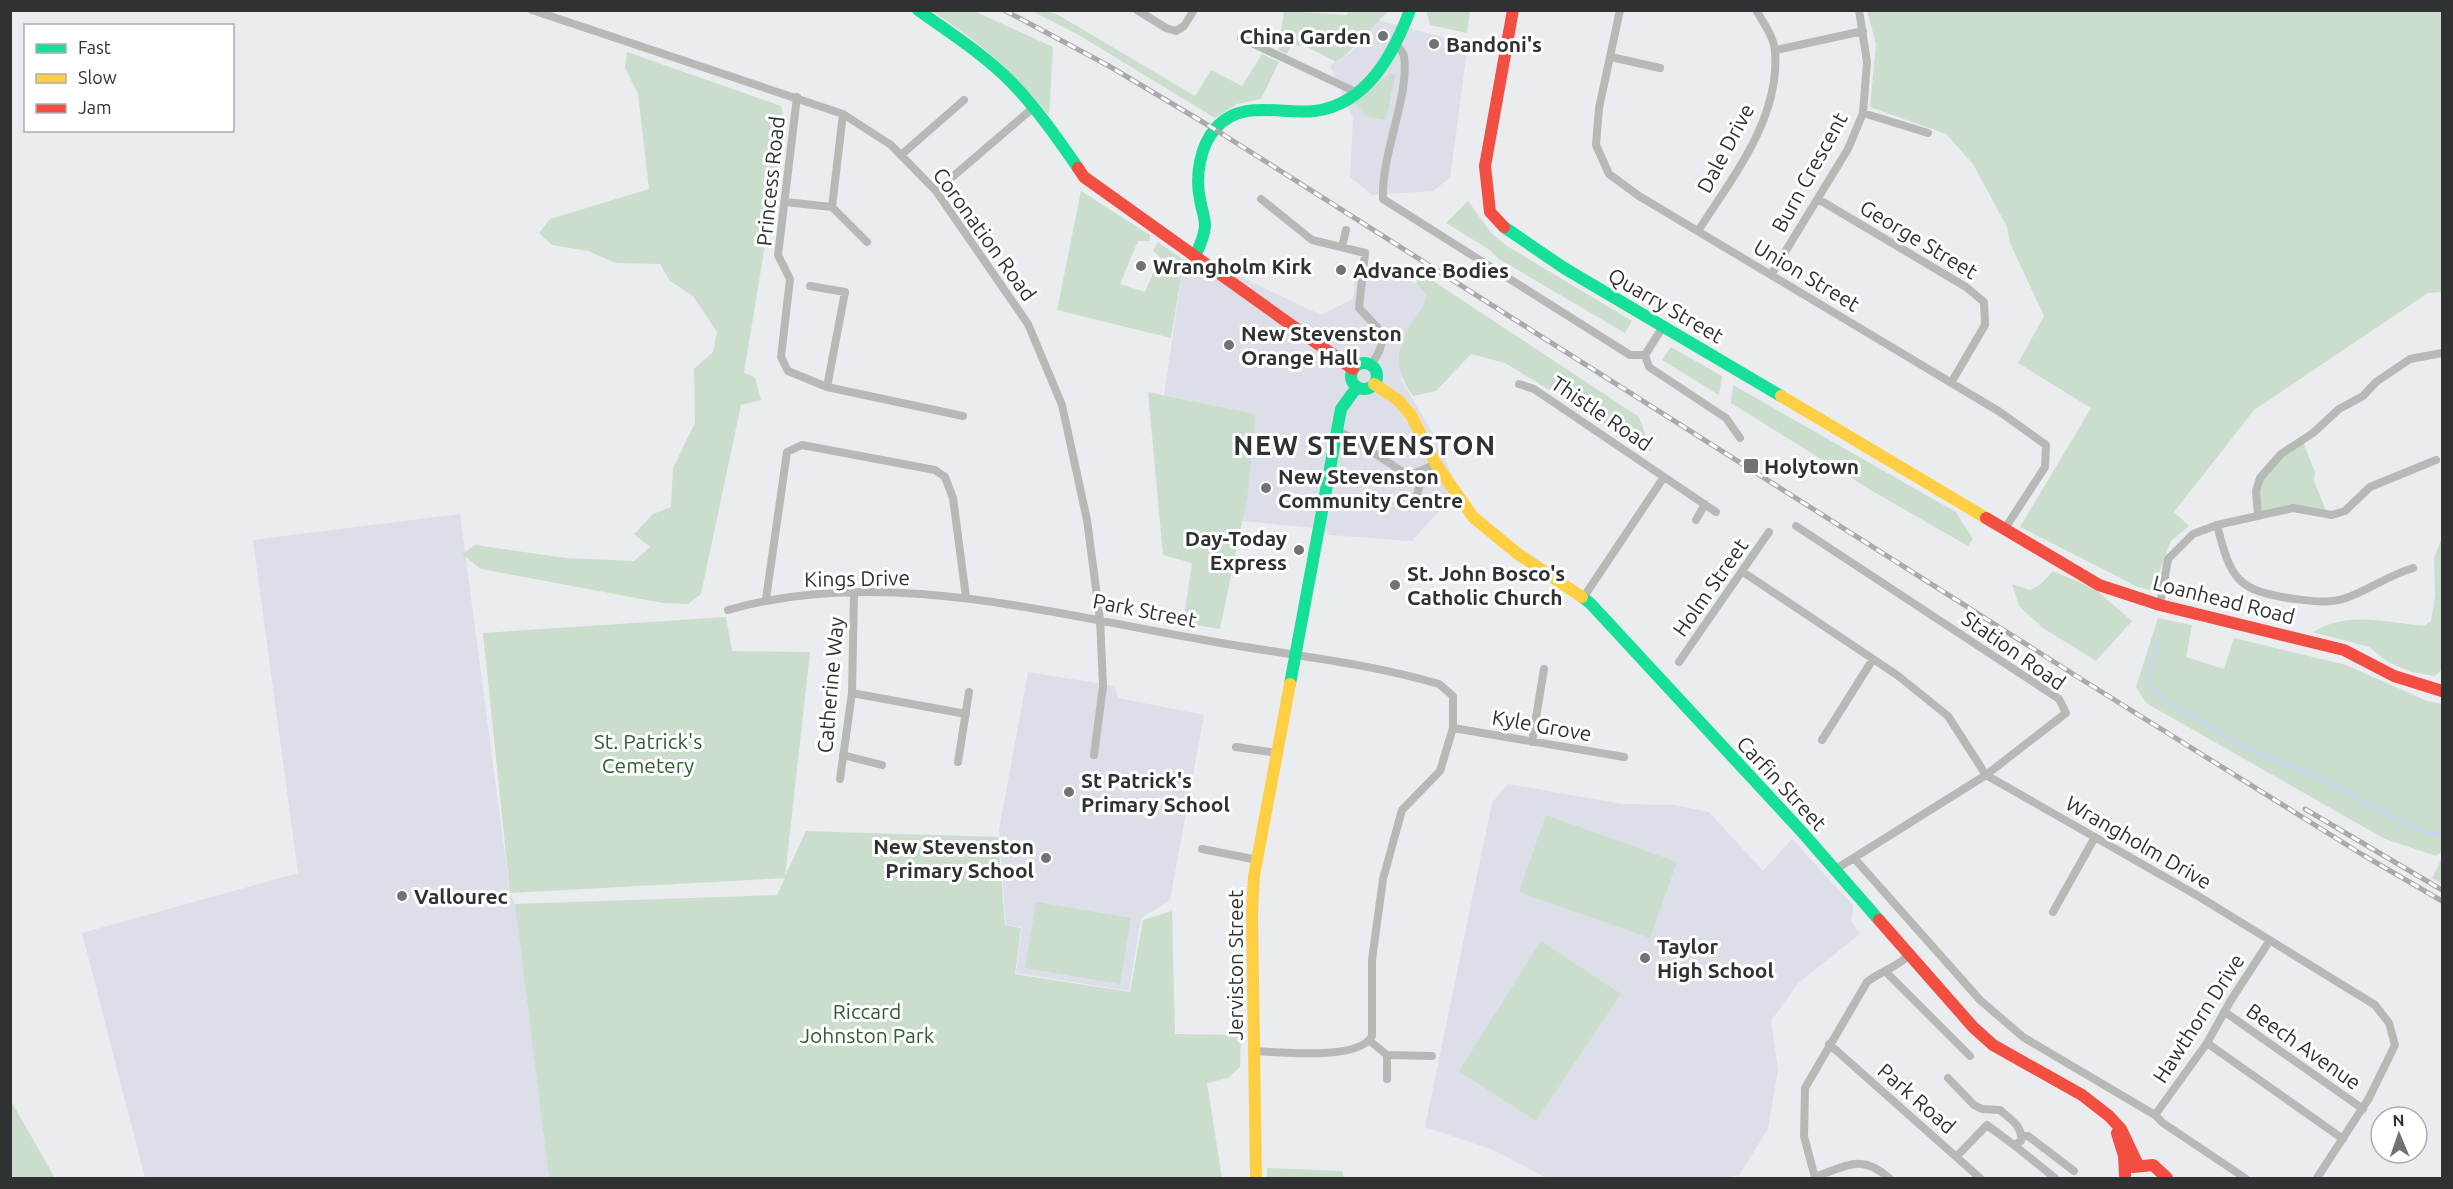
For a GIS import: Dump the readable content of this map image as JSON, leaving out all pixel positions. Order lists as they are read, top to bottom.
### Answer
{
  "streets": {
    "main road": [
      "Quarry Street",
      "Loanhead Road",
      "Carfin Street",
      "Jerviston Street"
    ],
    "street": [
      "Dale Drive",
      "Burn Crescent",
      "Princess Road",
      "Coronation Road",
      "George Street",
      "Union Street",
      "Thistle Road",
      "Kings Drive",
      "Holm Street",
      "Park Street",
      "Station Road",
      "Catherine Way",
      "Kyle Grove",
      "Wrangholm Drive",
      "Hawthorn Drive",
      "Beech Avenue",
      "Park Road"
    ]
  },
  "crossings": [
    ["Dale Drive", "Union Street"],
    ["Burn Crescent", "George Street"],
    ["Burn Crescent", "Union Street"],
    ["Princess Road", "Coronation Road"],
    ["Coronation Road", "Park Street"],
    ["George Street", "Union Street"],
    ["Union Street", "Quarry Street"],
    ["Union Street", "Loanhead Road"],
    ["Quarry Street", "Loanhead Road"],
    ["Kings Drive", "Park Street"],
    ["Kings Drive", "Catherine Way"],
    ["Holm Street", "Wrangholm Drive"],
    ["Park Street", "Kyle Grove"],
    ["Park Street", "Jerviston Street"],
    ["Station Road", "Carfin Street"],
    ["Station Road", "Wrangholm Drive"],
    ["Carfin Street", "Jerviston Street"],
    ["Wrangholm Drive", "Hawthorn Drive"],
    ["Wrangholm Drive", "Beech Avenue"],
    ["Hawthorn Drive", "Beech Avenue"]
  ],
  "districts": ["NEW STEVENSTON"],
  "parks": ["St. Patrick's Cemetery", "Riccard Johnston Park"],
  "places": {
    "other": [
      "China Garden",
      "Bandoni's",
      "Wrangholm Kirk",
      "Advance Bodies",
      "New Stevenston Orange Hall",
      "New Stevenston Community Centre",
      "Day-Today Express",
      "St. John Bosco's Catholic Church",
      "St Patrick's Primary School",
      "New Stevenston Primary School",
      "Vallourec",
      "Taylor High School"
    ],
    "transit": ["Holytown"]
  },
  "legend": ["Fast", "Slow", "Jam"],
  "north": "top"
}
